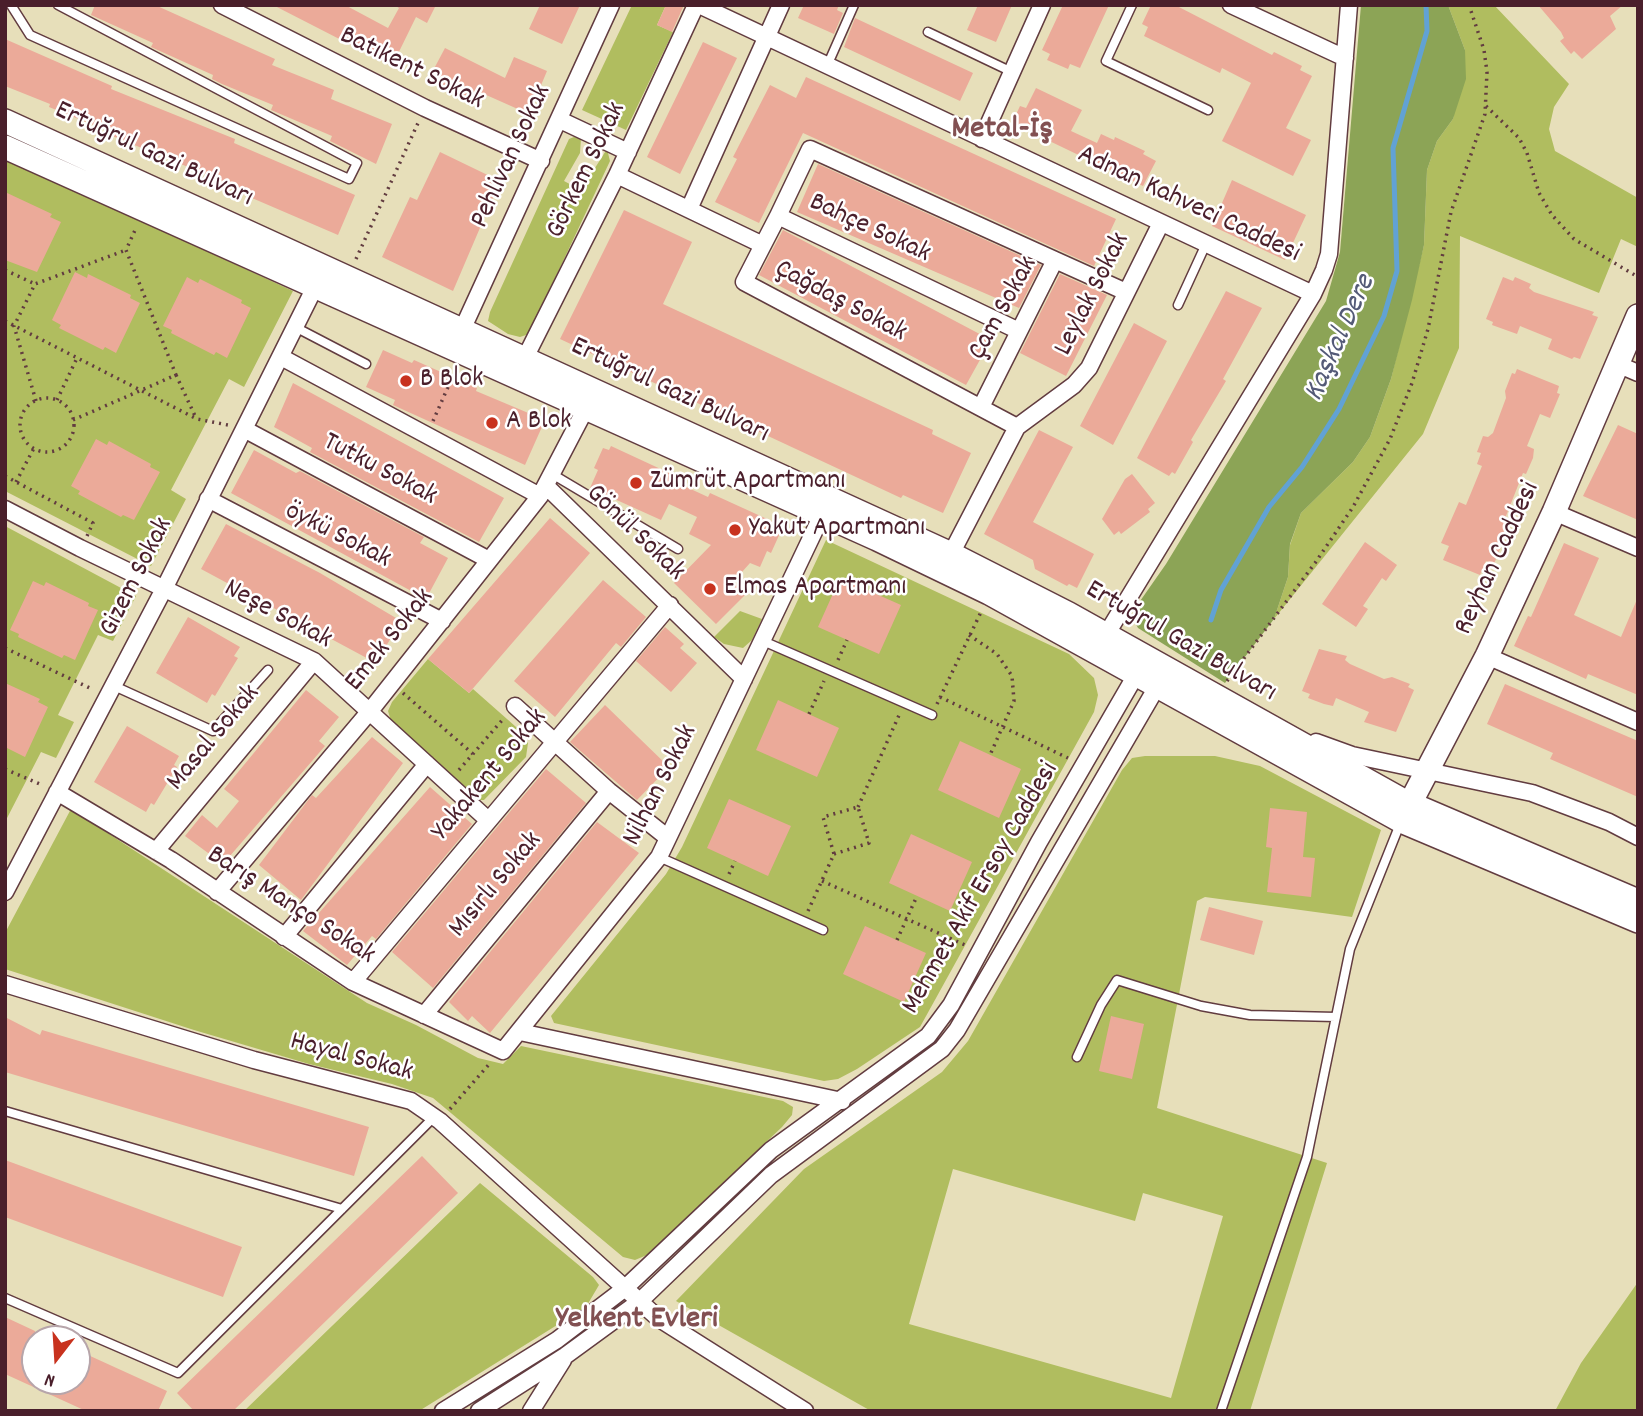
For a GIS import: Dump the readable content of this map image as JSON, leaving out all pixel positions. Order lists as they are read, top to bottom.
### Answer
{
  "streets": {
    "main road": ["Ertuğrul Gazi Bulvarı", "Reyhan Caddesi"],
    "street": [
      "Batıkent Sokak",
      "Pehlivan Sokak",
      "Görkem Sokak",
      "Adnan Kahveci Caddesi",
      "Bahçe Sokak",
      "Leylak Sokak",
      "Çağdaş Sokak",
      "Çam Sokak",
      "Tutku Sokak",
      "Gönül Sokak",
      "öykü Sokak",
      "Gizem Sokak",
      "Neşe Sokak",
      "Emek Sokak",
      "Masal Sokak",
      "Yakakent Sokak",
      "Nilhan Sokak",
      "Mısırlı Sokak",
      "Mehmet Akif Ersoy Caddesi",
      "Barış Manço Sokak",
      "Hayal Sokak"
    ]
  },
  "crossings": [
    ["Batıkent Sokak", "Pehlivan Sokak"],
    ["Ertuğrul Gazi Bulvarı", "Pehlivan Sokak"],
    ["Ertuğrul Gazi Bulvarı", "Görkem Sokak"],
    ["Ertuğrul Gazi Bulvarı", "Leylak Sokak"],
    ["Ertuğrul Gazi Bulvarı", "Reyhan Caddesi"],
    ["Ertuğrul Gazi Bulvarı", "Gizem Sokak"],
    ["Ertuğrul Gazi Bulvarı", "Emek Sokak"],
    ["Ertuğrul Gazi Bulvarı", "Nilhan Sokak"],
    ["Ertuğrul Gazi Bulvarı", "Mehmet Akif Ersoy Caddesi"],
    ["Görkem Sokak", "Adnan Kahveci Caddesi"],
    ["Görkem Sokak", "Çağdaş Sokak"],
    ["Adnan Kahveci Caddesi", "Leylak Sokak"],
    ["Bahçe Sokak", "Çam Sokak"],
    ["Leylak Sokak", "Çağdaş Sokak"],
    ["Leylak Sokak", "Çam Sokak"],
    ["Çağdaş Sokak", "Çam Sokak"],
    ["Tutku Sokak", "Gizem Sokak"],
    ["Tutku Sokak", "Emek Sokak"],
    ["Gönül Sokak", "Gizem Sokak"],
    ["Gönül Sokak", "Emek Sokak"],
    ["Gönül Sokak", "Yakakent Sokak"],
    ["Gönül Sokak", "Nilhan Sokak"],
    ["öykü Sokak", "Gizem Sokak"],
    ["öykü Sokak", "Emek Sokak"],
    ["Gizem Sokak", "Neşe Sokak"],
    ["Gizem Sokak", "Barış Manço Sokak"],
    ["Neşe Sokak", "Emek Sokak"],
    ["Neşe Sokak", "Masal Sokak"],
    ["Neşe Sokak", "Yakakent Sokak"],
    ["Emek Sokak", "Barış Manço Sokak"],
    ["Masal Sokak", "Barış Manço Sokak"],
    ["Yakakent Sokak", "Barış Manço Sokak"],
    ["Nilhan Sokak", "Barış Manço Sokak"],
    ["Mısırlı Sokak", "Barış Manço Sokak"],
    ["Mehmet Akif Ersoy Caddesi", "Hayal Sokak"]
  ],
  "districts": ["Metal-İş", "Yelkent Evleri"],
  "water": ["Kaşkal Dere"],
  "places": [
    "B Blok",
    "A Blok",
    "Zümrüt Apartmanı",
    "Yakut Apartmanı",
    "Elmas Apartmanı"
  ],
  "north": "bottom"
}
